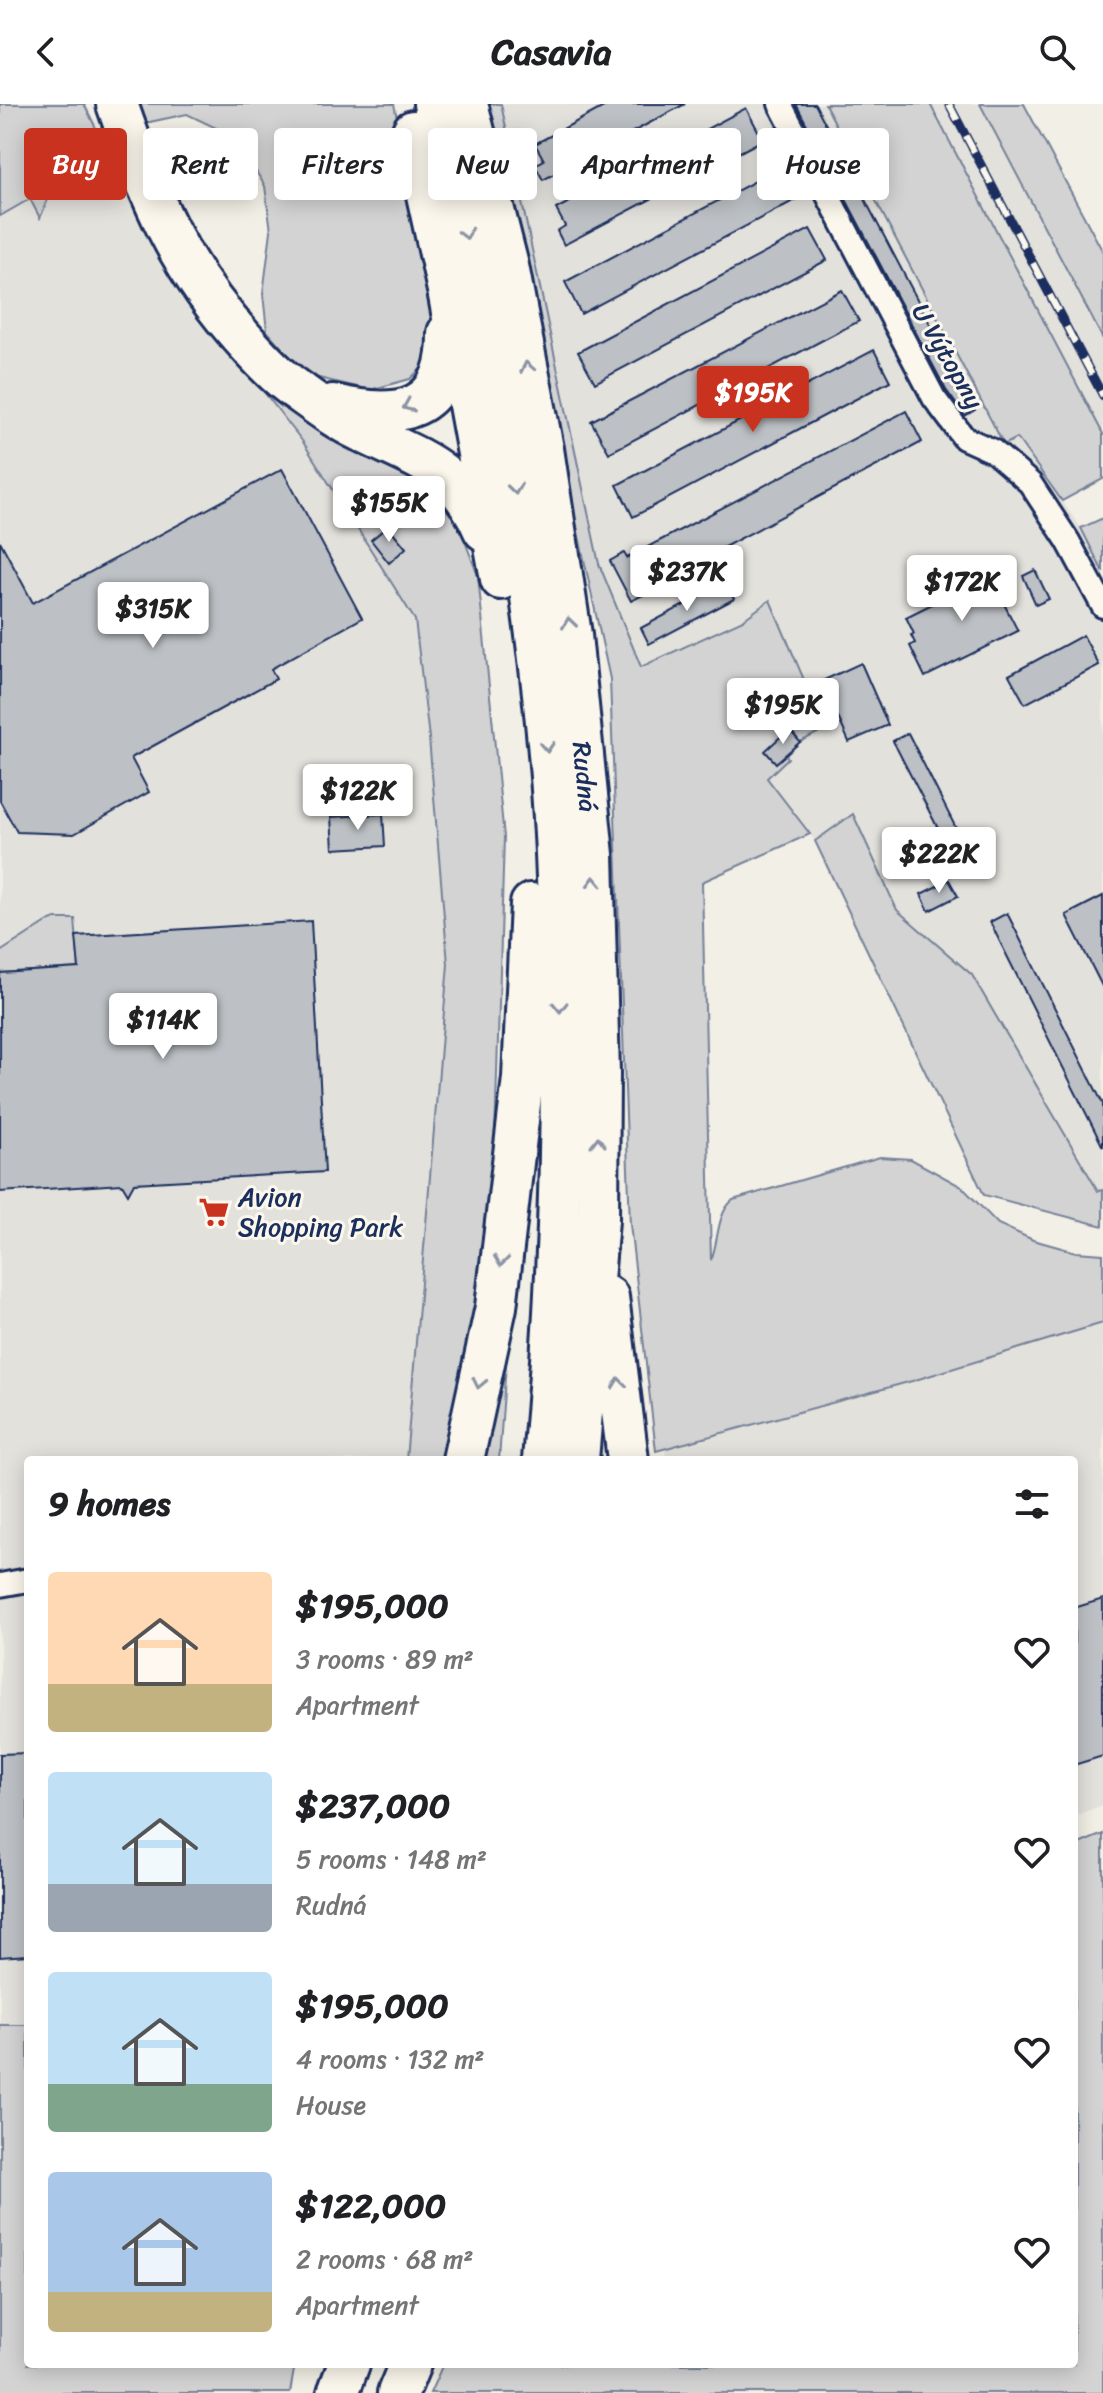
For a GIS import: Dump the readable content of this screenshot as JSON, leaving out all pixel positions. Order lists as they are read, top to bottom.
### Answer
{
  "streets": {
    "highway": ["Rudná"],
    "street": ["U Výtopny"]
  },
  "places": {
    "supermarket": ["Avion Shopping Park"]
  },
  "page": {
    "header": "Casavia",
    "chip": [
      "Buy",
      "Rent",
      "Filters",
      "New",
      "Apartment",
      "House"
    ],
    "price": [
      "$195K",
      "$155K",
      "$237K",
      "$172K",
      "$315K",
      "$195K",
      "$122K",
      "$222K",
      "$114K"
    ],
    "heading": "9 homes",
    "list": [
      {
        "name": "$195,000",
        "note": "3 rooms · 89 m² · Apartment"
      },
      {
        "name": "$237,000",
        "note": "5 rooms · 148 m² · Rudná"
      },
      {
        "name": "$195,000",
        "note": "4 rooms · 132 m² · House"
      },
      {
        "name": "$122,000",
        "note": "2 rooms · 68 m² · Apartment"
      }
    ]
  }
}
